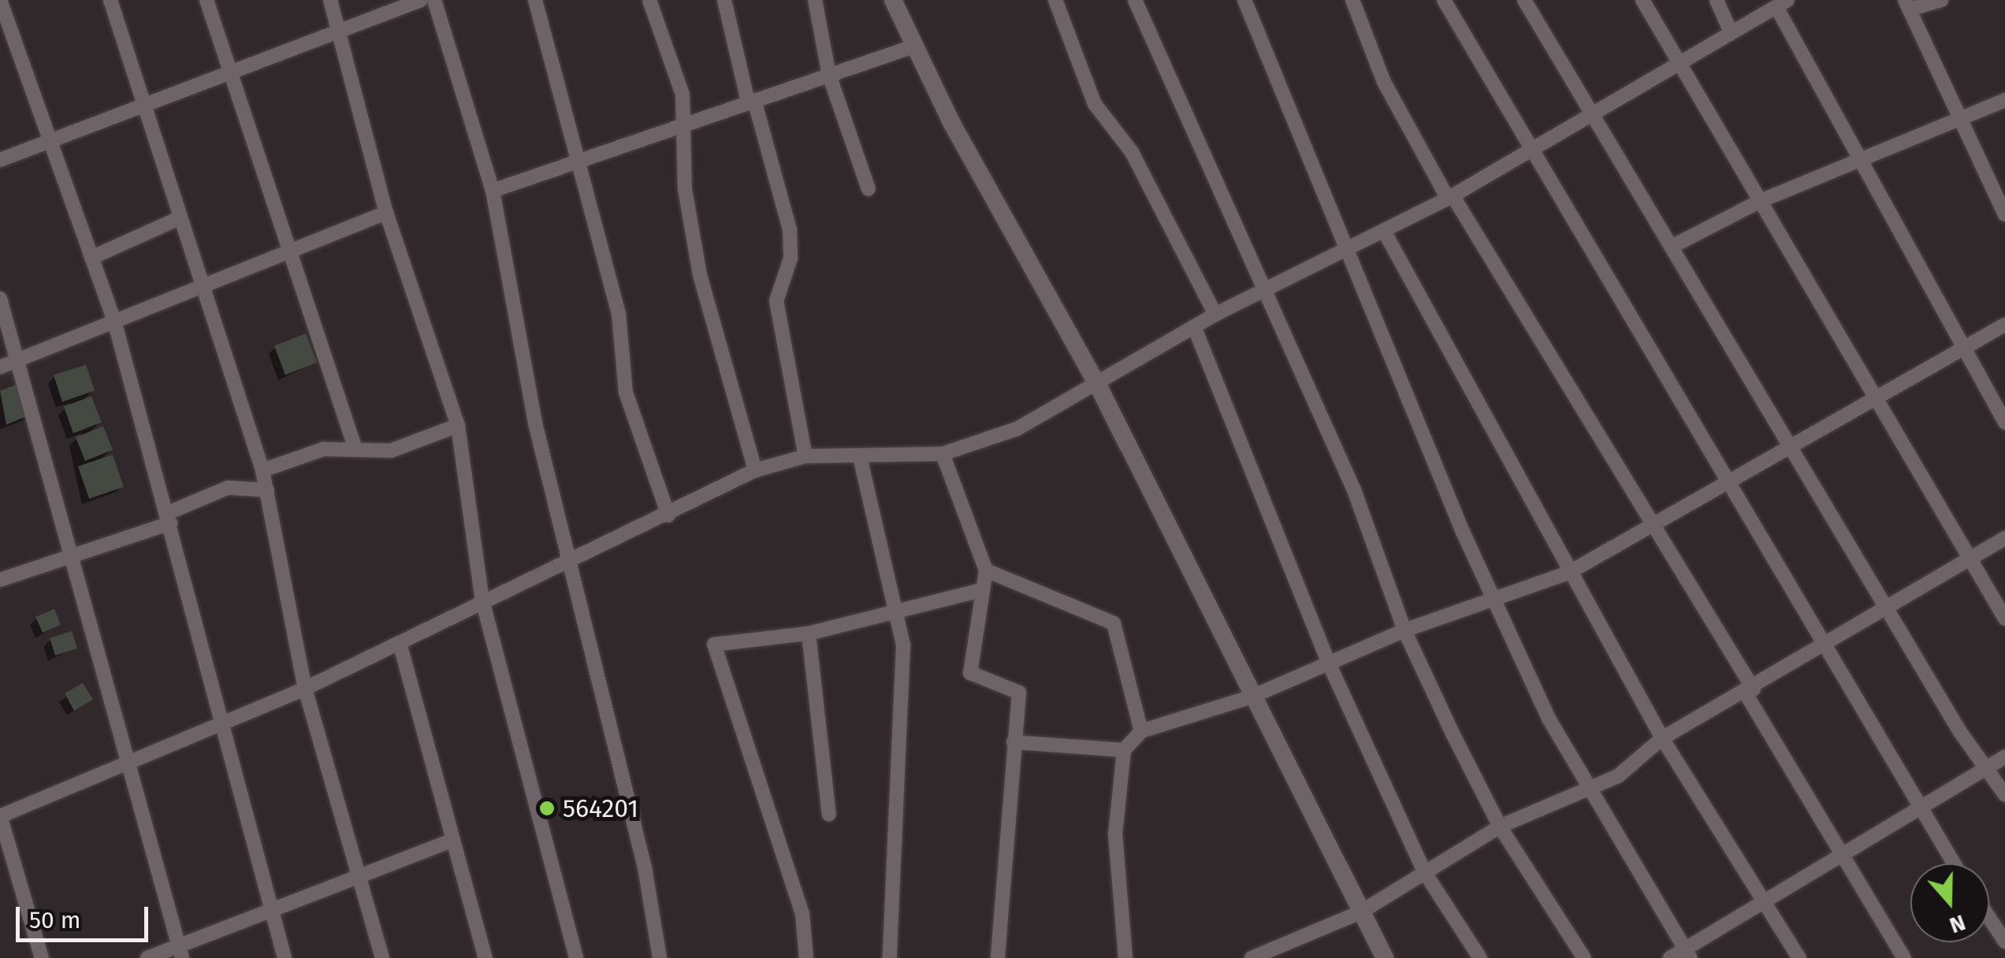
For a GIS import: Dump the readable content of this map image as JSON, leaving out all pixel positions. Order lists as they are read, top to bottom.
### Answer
{
  "places": ["564201"],
  "scale_bar": "50 m",
  "north": "bottom"
}
